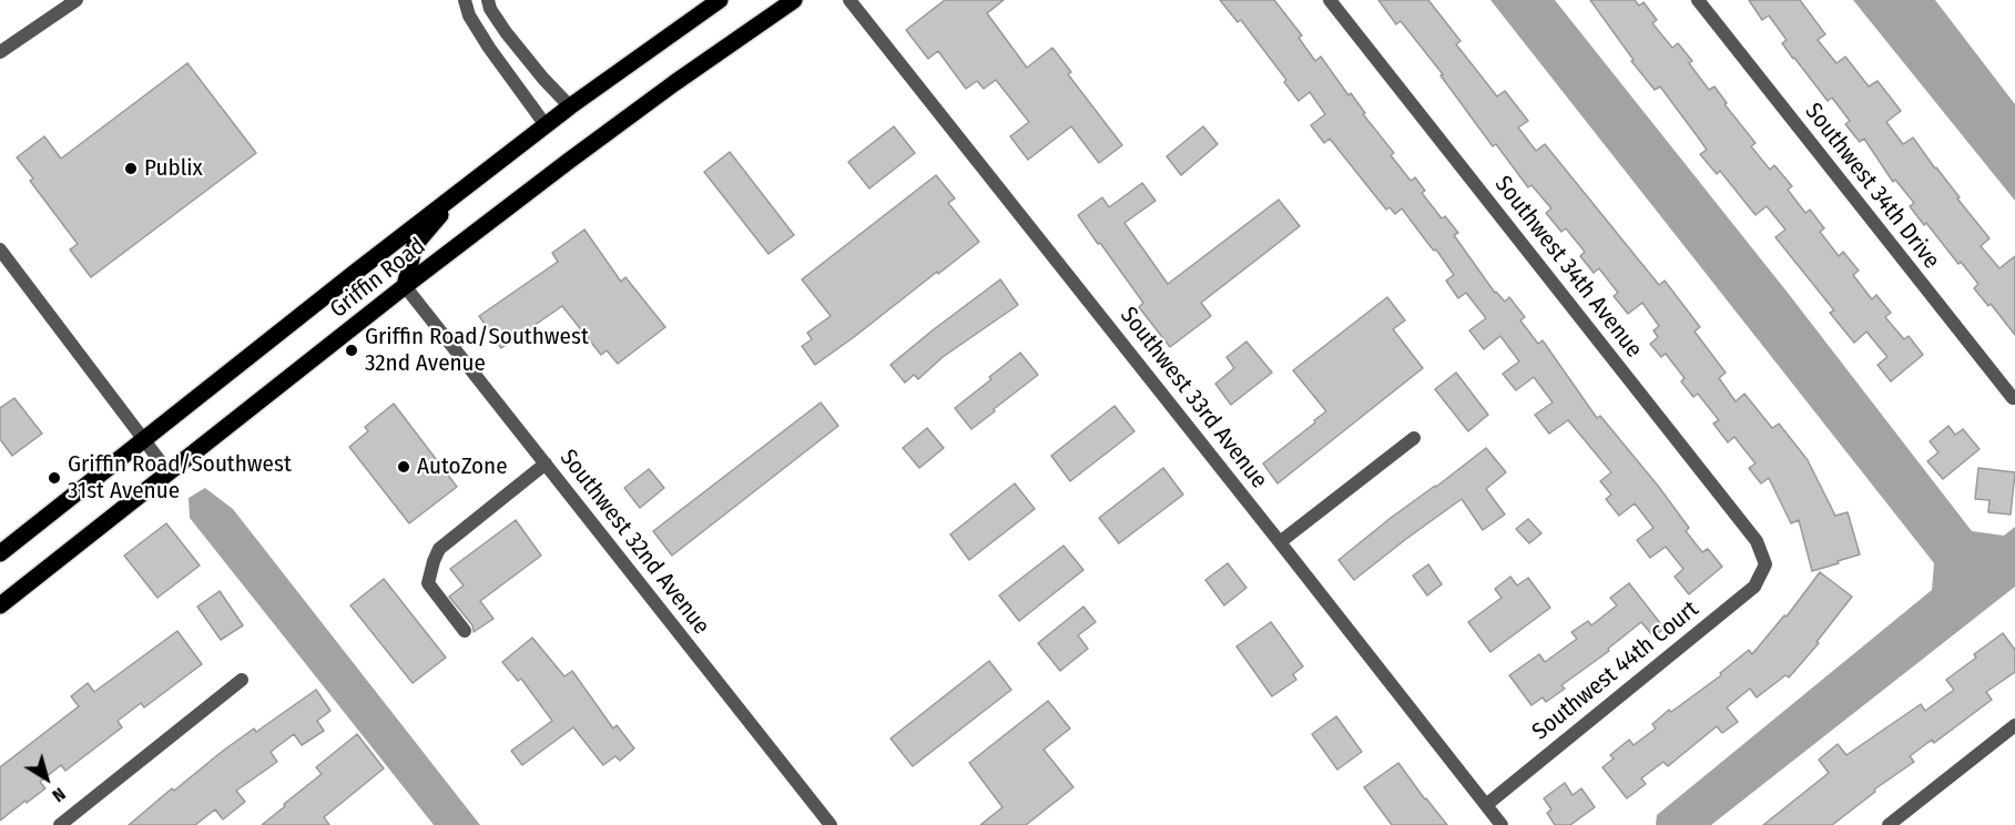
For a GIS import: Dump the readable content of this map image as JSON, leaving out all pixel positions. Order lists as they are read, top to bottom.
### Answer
{
  "streets": {
    "main road": ["Griffin Road"],
    "street": [
      "Southwest 34th Drive",
      "Southwest 34th Avenue",
      "Southwest 33rd Avenue",
      "Southwest 32nd Avenue",
      "Southwest 44th Court"
    ]
  },
  "crossings": [
    ["Southwest 34th Avenue", "Southwest 44th Court"],
    ["Griffin Road", "Southwest 32nd Avenue"],
    ["Southwest 33rd Avenue", "Southwest 44th Court"]
  ],
  "places": [
    "Publix",
    "Griffin Road/Southwest 32nd Avenue",
    "AutoZone",
    "Griffin Road/Southwest 31st Avenue"
  ],
  "north": "bottom right"
}
